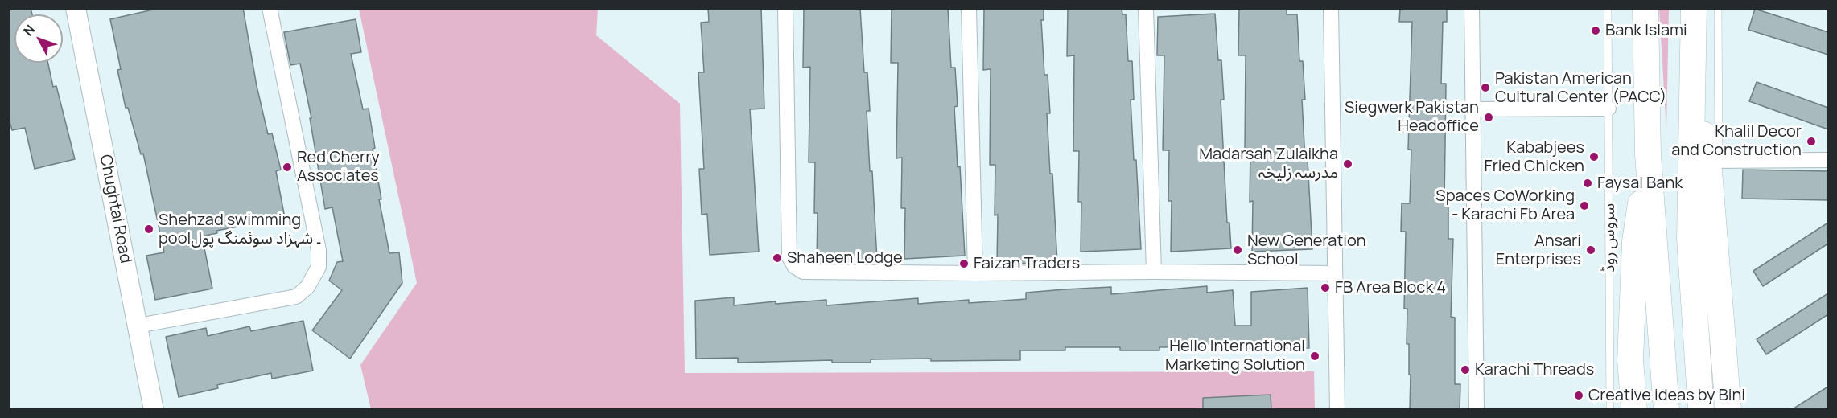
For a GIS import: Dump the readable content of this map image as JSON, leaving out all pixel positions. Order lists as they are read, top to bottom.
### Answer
{
  "streets": {
    "street": ["Chughtai Road"],
    "lane": ["سروس روڈ"]
  },
  "places": [
    "Bank Islami",
    "Pakistan American Cultural Center (PACC)",
    "Siegwerk Pakistan Headoffice",
    "Khalil Decor and Construction",
    "Kababjees Fried Chicken",
    "Madarsah Zulaikha مدرسہ زلیخہ",
    "Red Cherry Associates",
    "Faysal Bank",
    "Spaces CoWorking - Karachi Fb Area",
    "Shehzad swimming pool۔ شہزاد سوئمنگ پول",
    "New Generation School",
    "Ansari Enterprises",
    "Shaheen Lodge",
    "Faizan Traders",
    "FB Area Block 4",
    "Hello International Marketing Solution",
    "Karachi Threads",
    "Creative ideas by Bini"
  ],
  "north": "top left"
}
